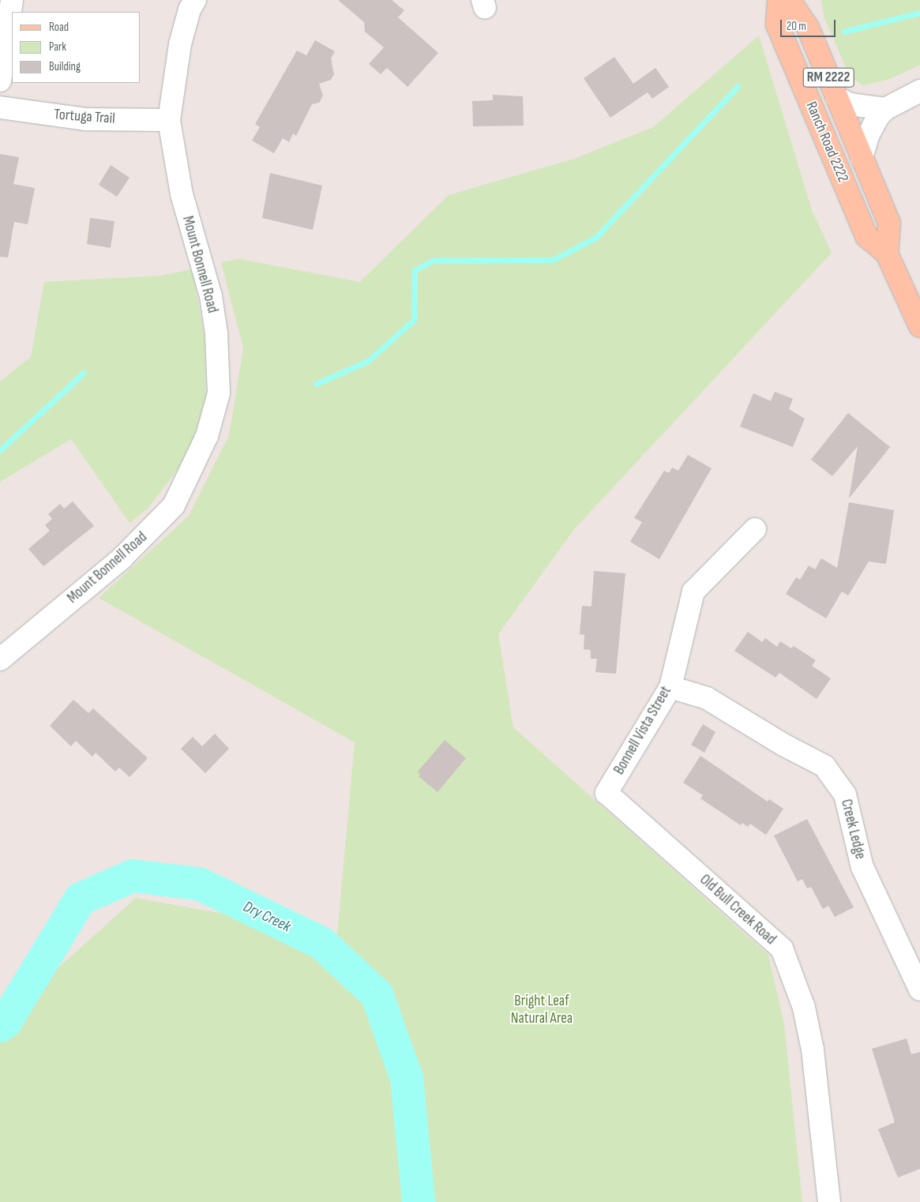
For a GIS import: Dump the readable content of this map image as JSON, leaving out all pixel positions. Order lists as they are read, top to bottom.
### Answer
{
  "streets": {
    "main road": ["RM 2222", "Ranch Road 2222"],
    "street": [
      "Tortuga Trail",
      "Mount Bonnell Road",
      "Bonnell Vista Street",
      "Creek Ledge",
      "Old Bull Creek Road"
    ]
  },
  "crossings": [
    ["Tortuga Trail", "Mount Bonnell Road"],
    ["Bonnell Vista Street", "Creek Ledge"],
    ["Bonnell Vista Street", "Old Bull Creek Road"]
  ],
  "water": ["Dry Creek"],
  "parks": ["Bright Leaf Natural Area"],
  "legend": ["Road", "Park", "Building"],
  "scale_bar": "20 m"
}
